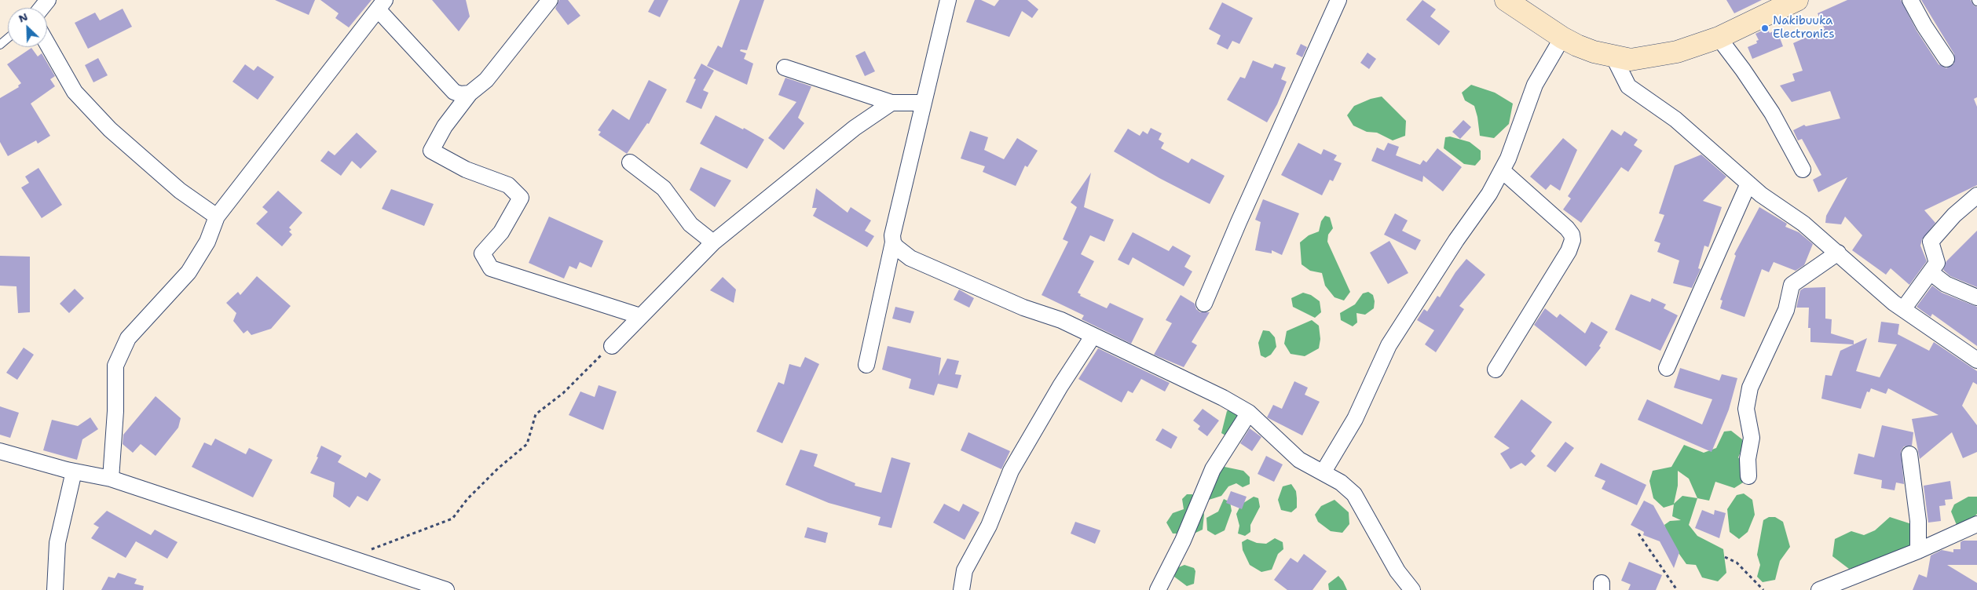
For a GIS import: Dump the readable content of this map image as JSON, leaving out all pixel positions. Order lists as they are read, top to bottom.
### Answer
{
  "places": ["Nakibuuka Electronics"],
  "north": "top left"
}
